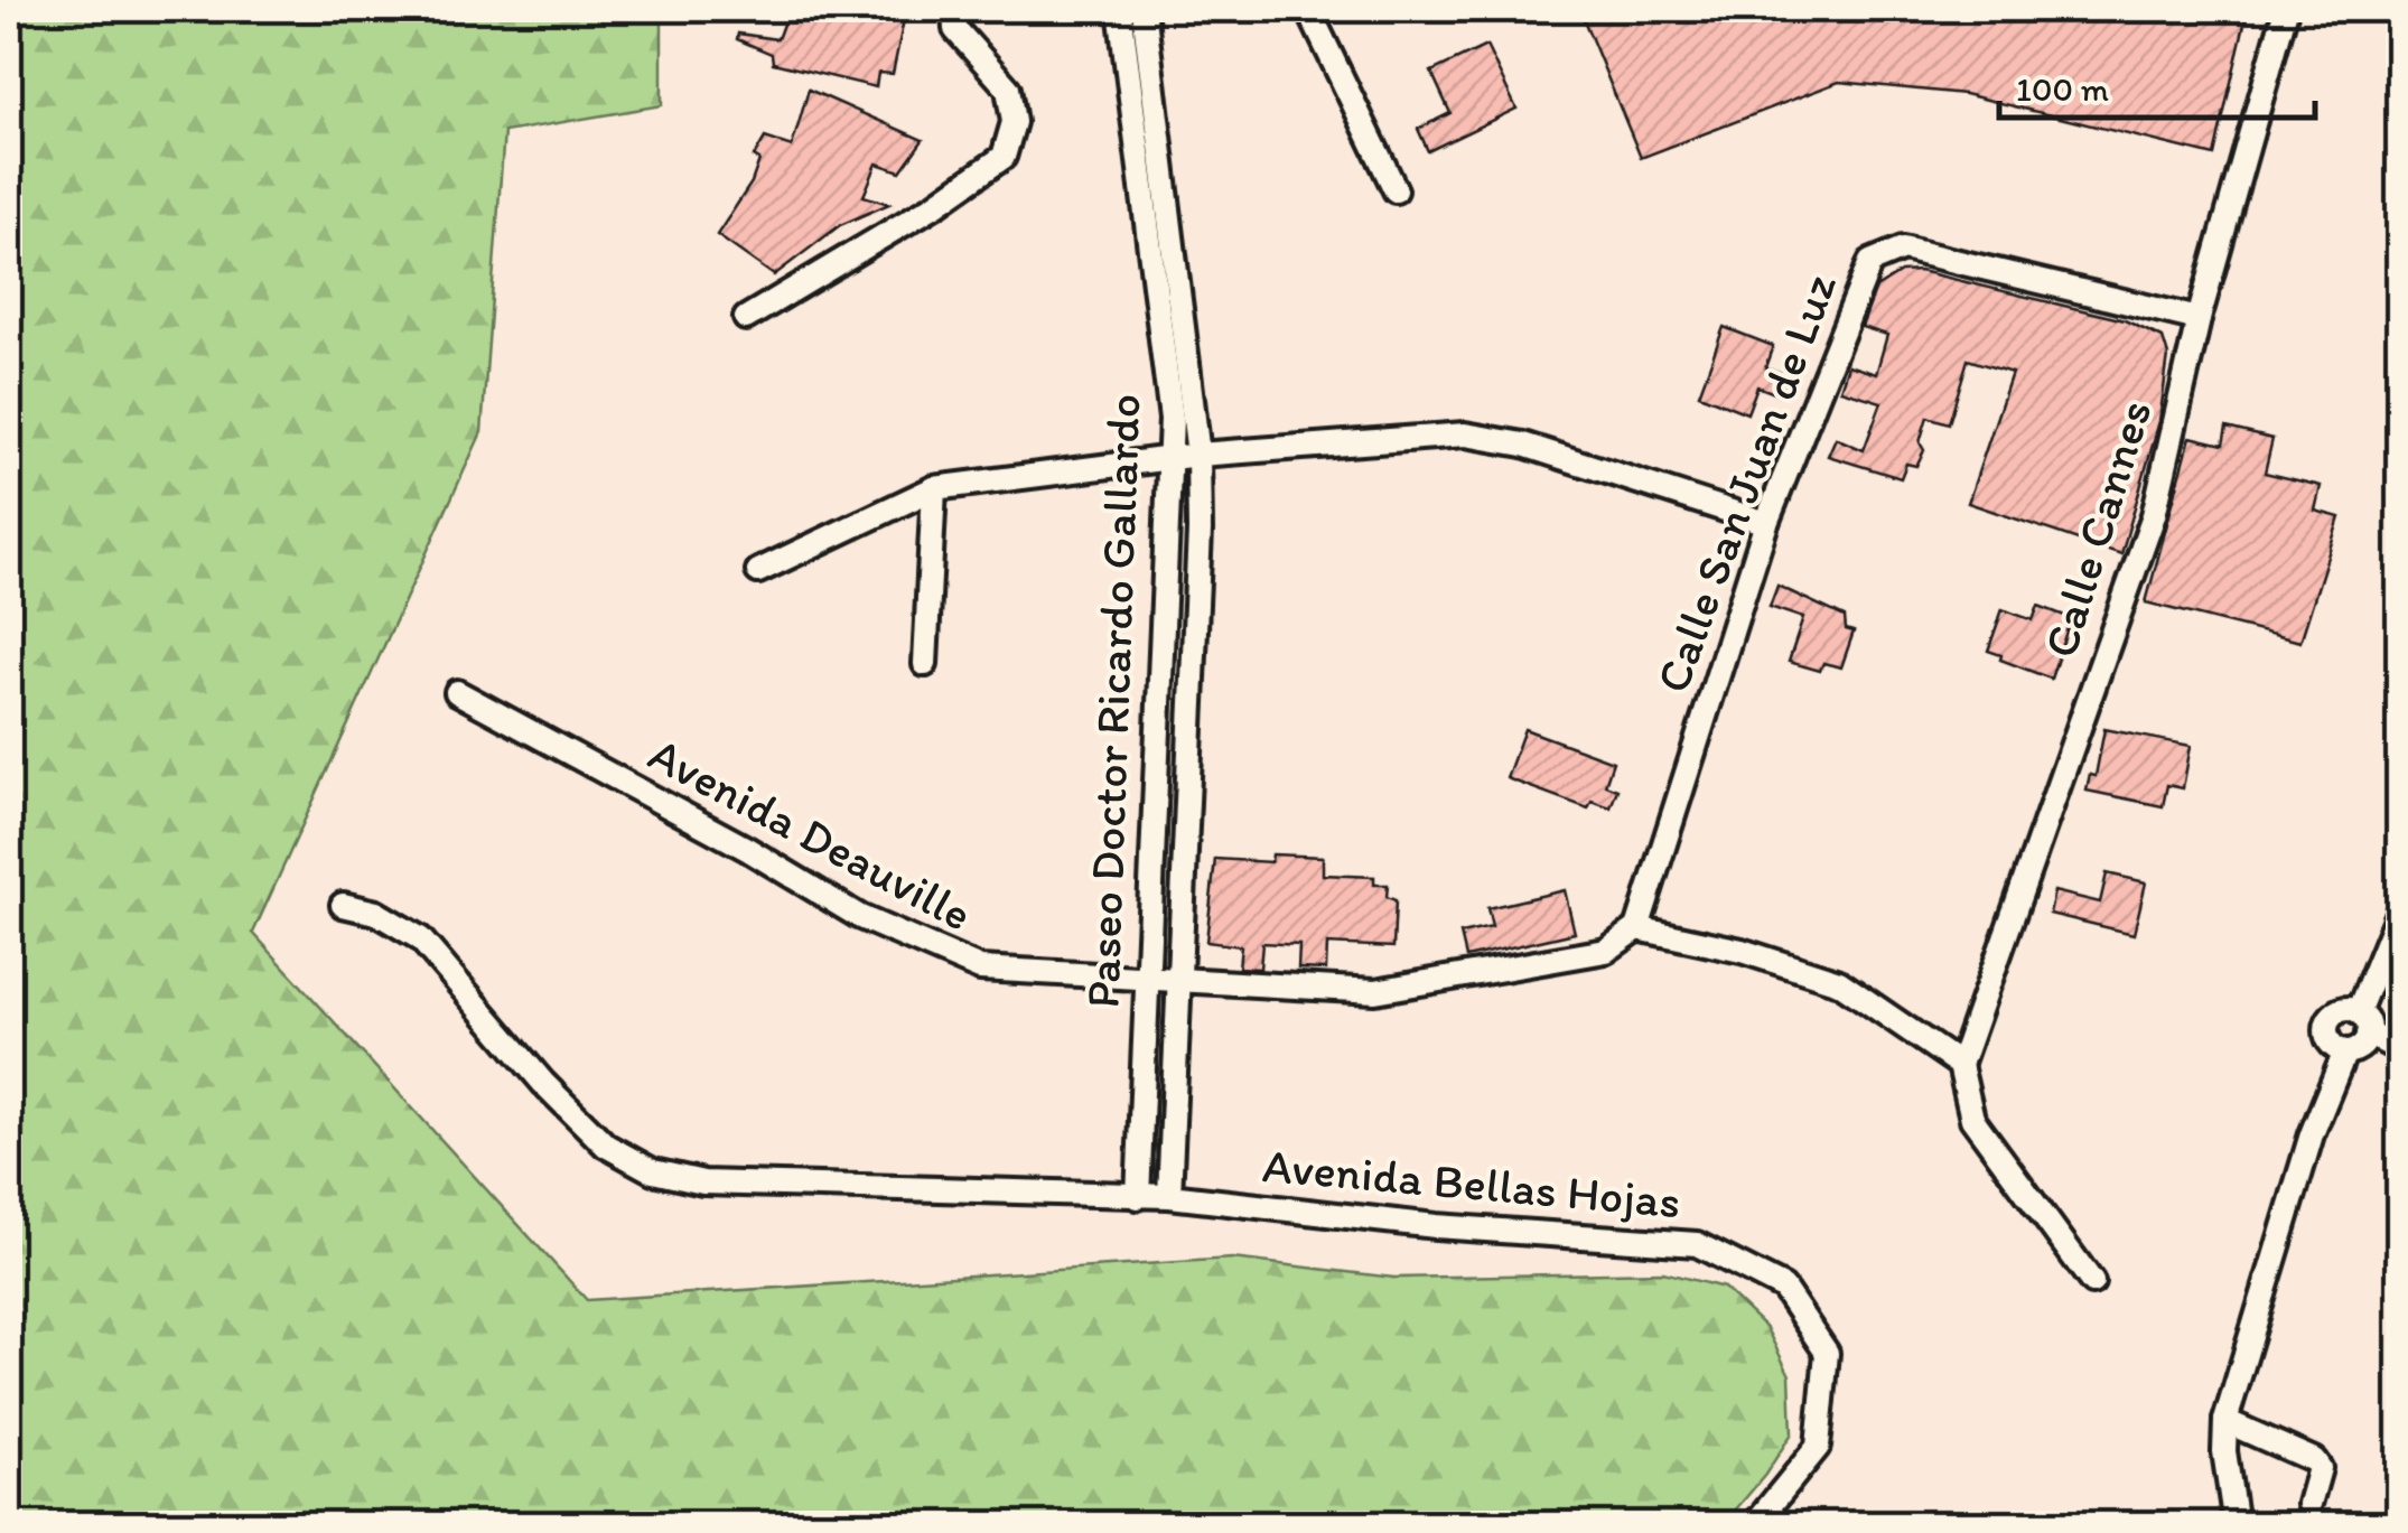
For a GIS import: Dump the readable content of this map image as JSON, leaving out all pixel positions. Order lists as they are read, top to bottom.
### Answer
{
  "streets": {
    "street": [
      "Calle San Juan de Luz",
      "Calle Cannes",
      "Paseo Doctor Ricardo Gallardo",
      "Avenida Deauville",
      "Avenida Bellas Hojas"
    ]
  },
  "crossings": [
    ["Calle San Juan de Luz", "Calle Cannes"],
    ["Calle San Juan de Luz", "Avenida Deauville"],
    ["Paseo Doctor Ricardo Gallardo", "Avenida Deauville"],
    ["Paseo Doctor Ricardo Gallardo", "Avenida Bellas Hojas"]
  ],
  "scale_bar": "100 m"
}
